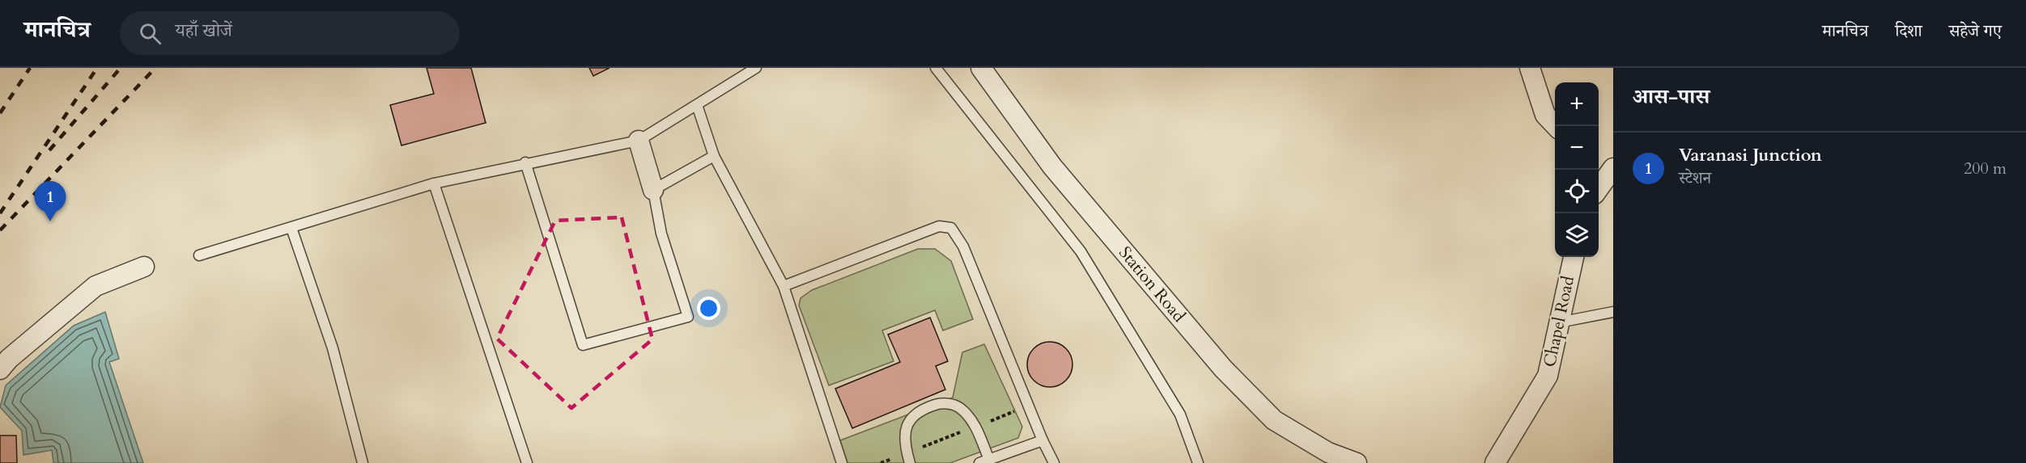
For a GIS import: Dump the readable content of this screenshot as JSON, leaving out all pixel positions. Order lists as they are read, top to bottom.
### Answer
{
  "streets": {
    "street": ["Station Road", "Chapel Road"]
  },
  "page": {
    "header": "मानचित्र",
    "search": "यहाँ खोजें",
    "nav": ["मानचित्र", "दिशा", "सहेजे गए"],
    "heading": "आस-पास",
    "map_buttons": ["+", "−"],
    "list": [
      {
        "mark": "1",
        "name": "Varanasi Junction",
        "note": "स्टेशन",
        "value": "200 m"
      }
    ],
    "pins": "1"
  }
}
